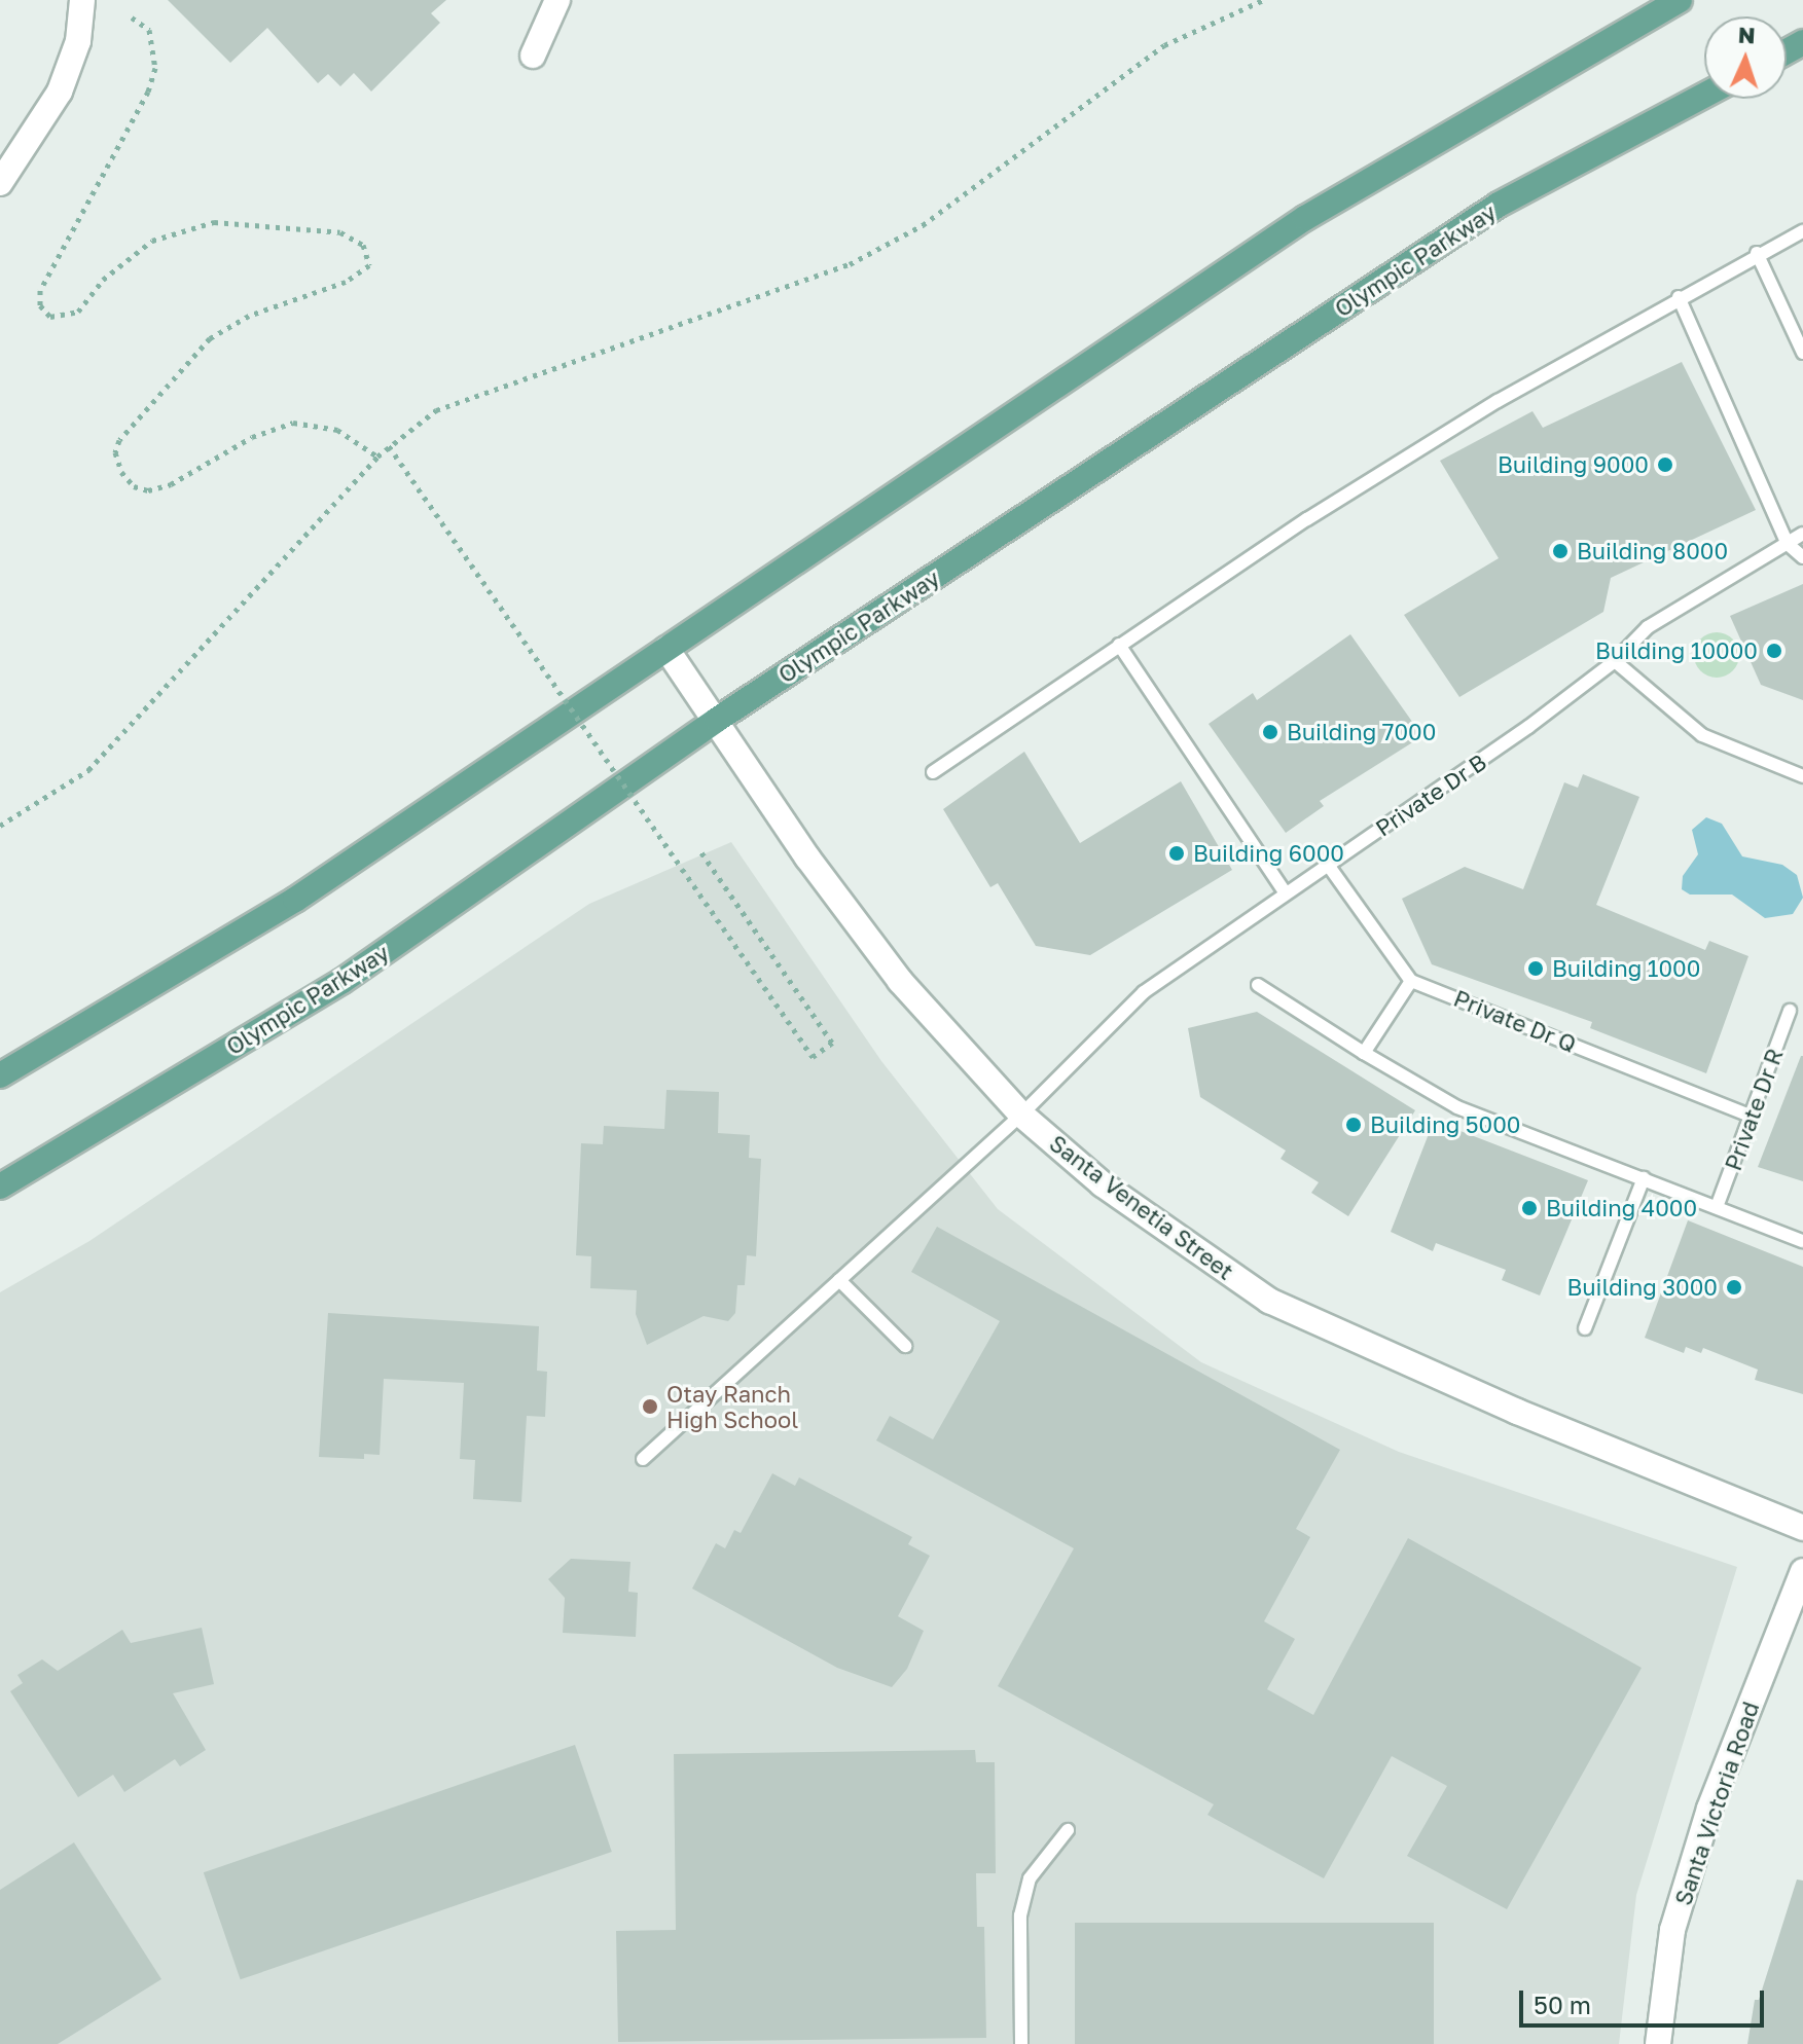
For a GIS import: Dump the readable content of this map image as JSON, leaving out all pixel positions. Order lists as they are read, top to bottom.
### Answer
{
  "streets": {
    "main road": ["Olympic Parkway"],
    "street": ["Santa Venetia Street", "Santa Victoria Road"],
    "lane": ["Private Dr B", "Private Dr Q", "Private Dr R"]
  },
  "crossings": [
    ["Olympic Parkway", "Santa Venetia Street"],
    ["Private Dr B", "Santa Venetia Street"],
    ["Private Dr Q", "Private Dr R"]
  ],
  "places": [
    "Building 9000",
    "Building 8000",
    "Building 10000",
    "Building 7000",
    "Building 6000",
    "Building 1000",
    "Building 5000",
    "Building 4000",
    "Building 3000",
    "Otay Ranch High School"
  ],
  "scale_bar": "50 m",
  "north": "top"
}
